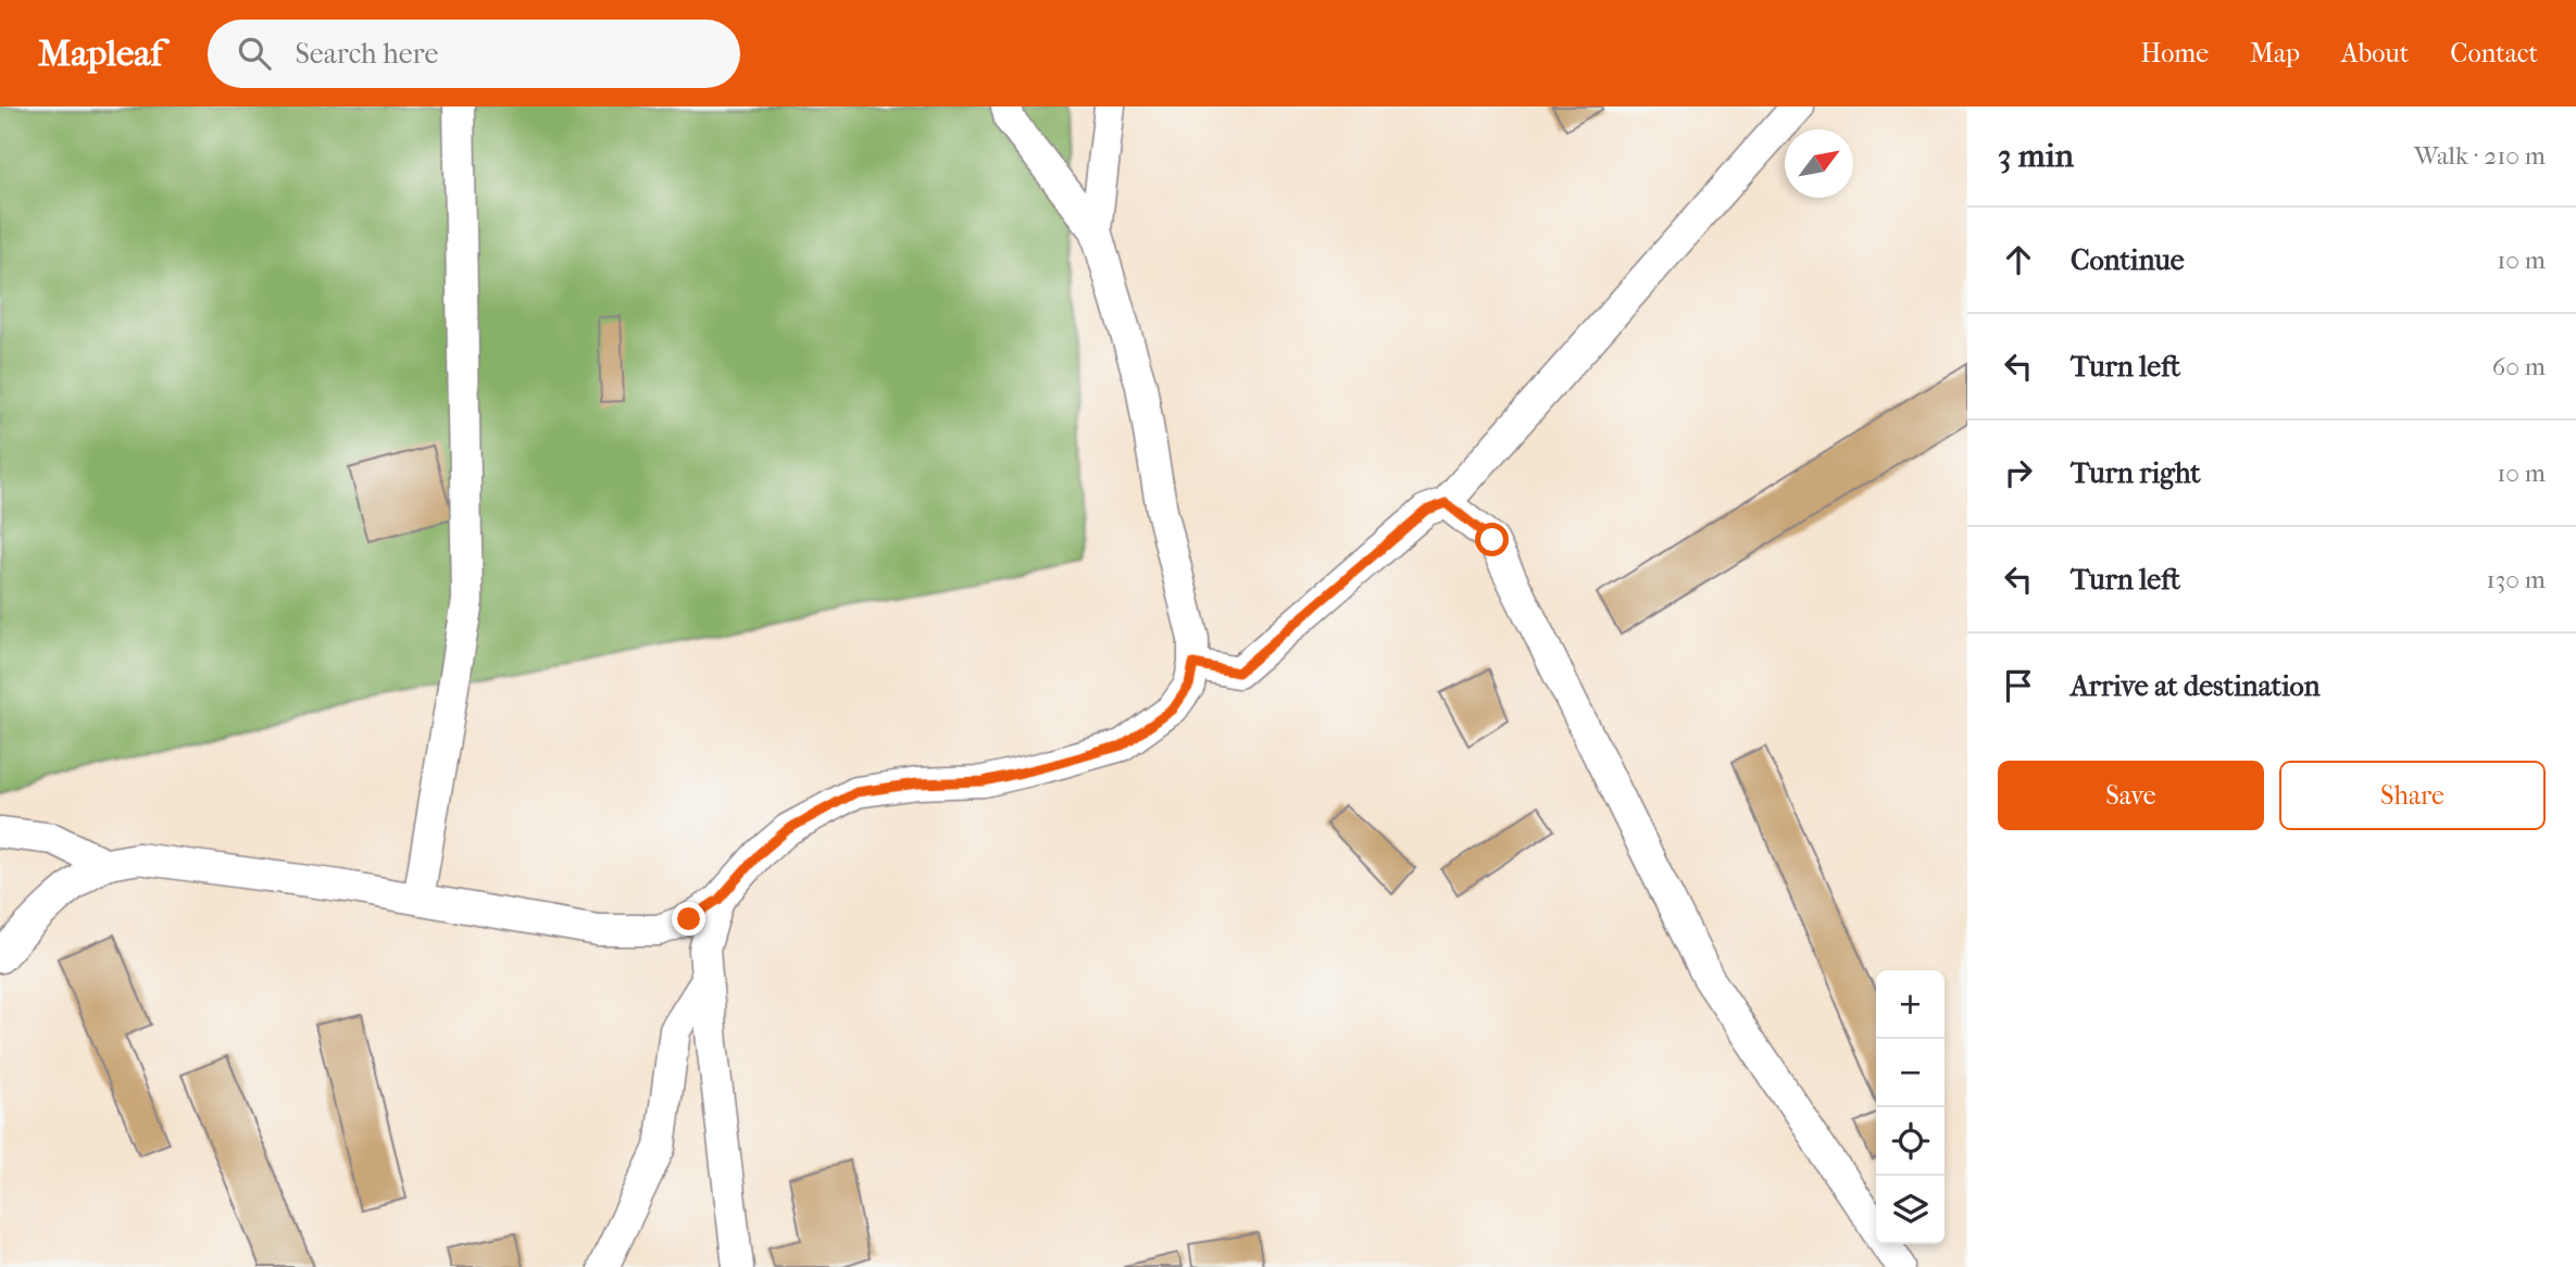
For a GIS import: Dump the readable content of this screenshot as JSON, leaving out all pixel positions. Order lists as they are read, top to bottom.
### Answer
{
  "north": "top right",
  "page": {
    "header": "Mapleaf",
    "search": "Search here",
    "nav": [
      "Home",
      "Map",
      "About",
      "Contact"
    ],
    "heading": ["3 min", "Walk · 210 m"],
    "list": [
      ["Continue", "10 m"],
      ["Turn left", "60 m"],
      ["Turn right", "10 m"],
      ["Turn left", "130 m"],
      "Arrive at destination"
    ],
    "buttons": ["Save", "Share"],
    "map_buttons": ["+", "−"]
  }
}
